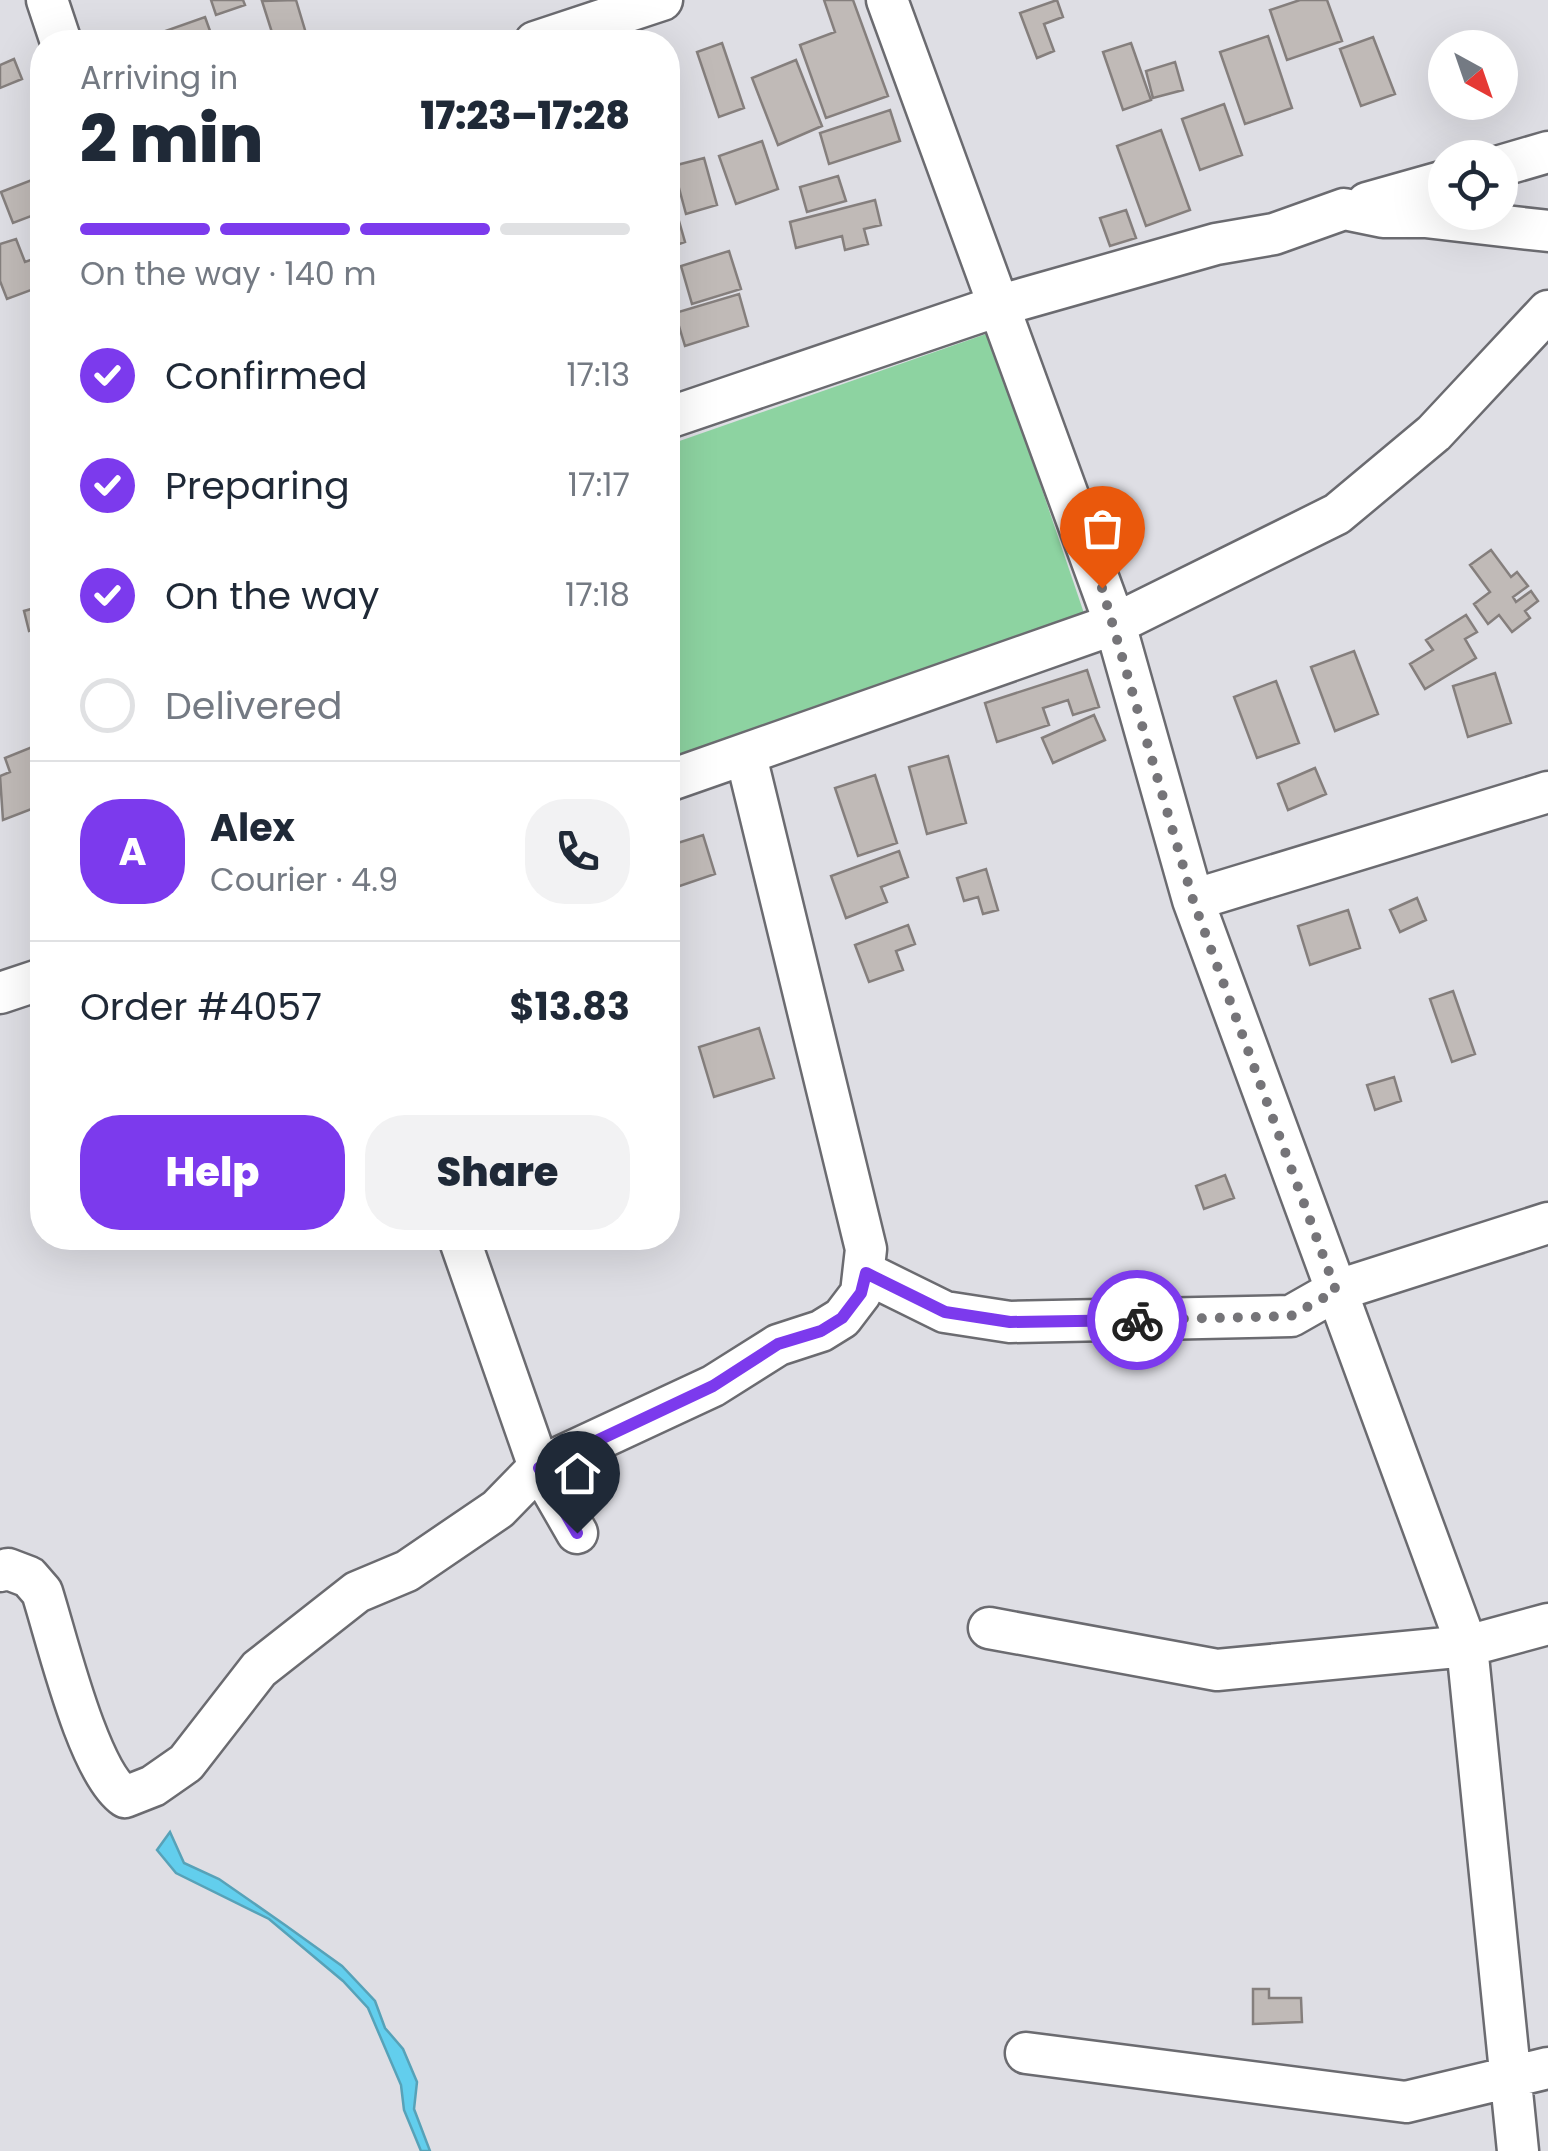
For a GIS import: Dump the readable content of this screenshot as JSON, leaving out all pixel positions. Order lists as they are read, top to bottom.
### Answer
{
  "north": "bottom right",
  "page": {
    "heading": ["2 min", "Arriving in", "17:23–17:28"],
    "panel": [
      "Alex",
      "Courier · 4.9",
      "Order #4057",
      "$13.83"
    ],
    "bar": "On the way · 140 m",
    "list": [
      ["Confirmed", "17:13"],
      ["Preparing", "17:17"],
      ["On the way", "17:18"],
      "Delivered"
    ],
    "round": "A",
    "buttons": ["Help", "Share"]
  }
}
